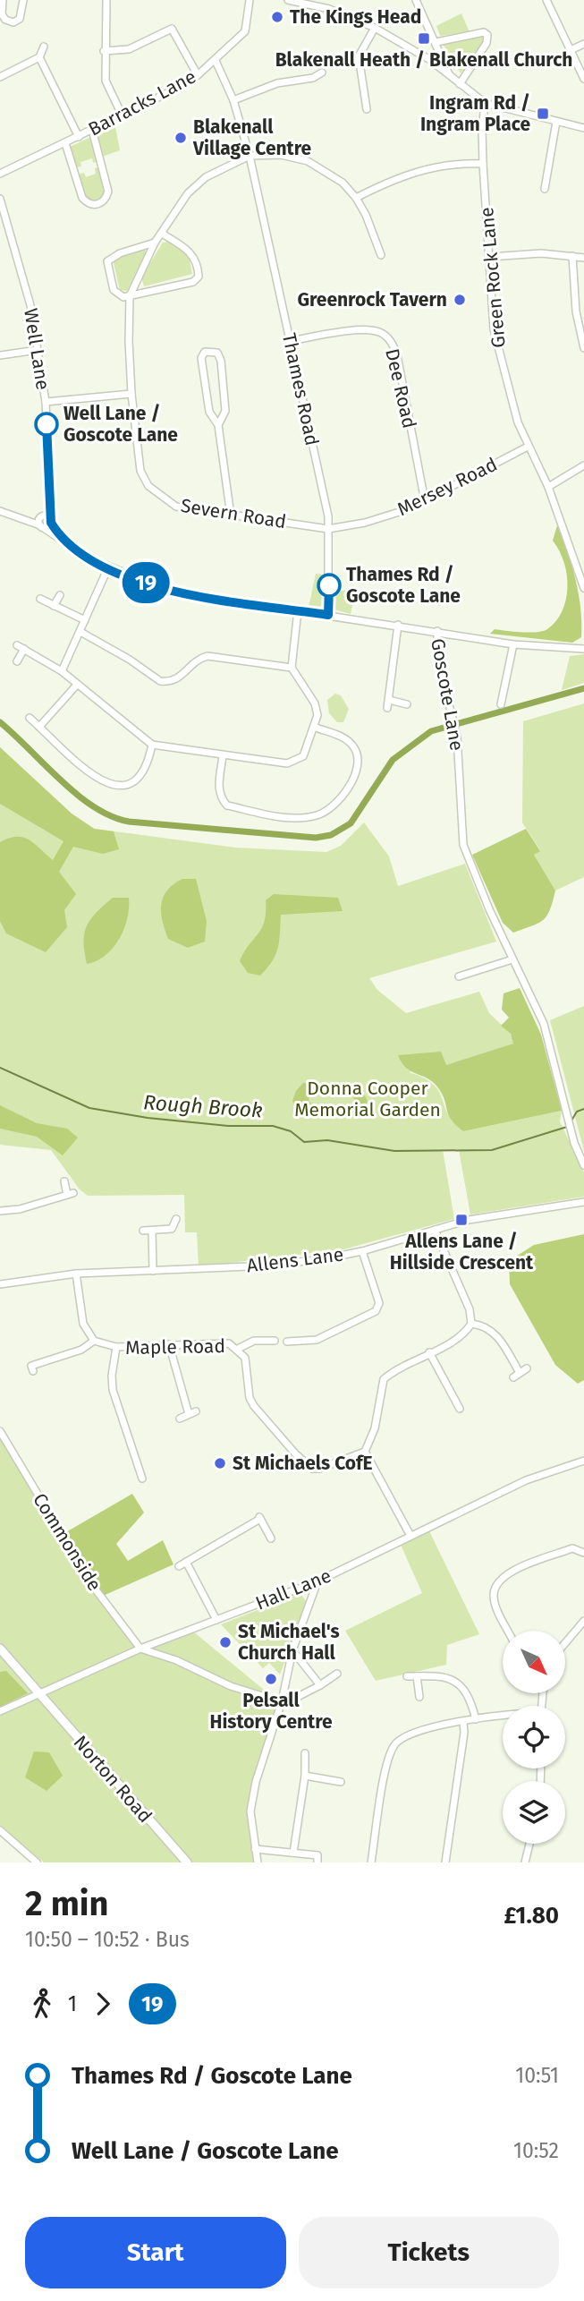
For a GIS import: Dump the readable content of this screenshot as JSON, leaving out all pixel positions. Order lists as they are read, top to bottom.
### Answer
{
  "streets": {
    "main road": ["Norton Road"],
    "street": [
      "Barracks Lane",
      "Green Rock Lane",
      "Well Lane",
      "Dee Road",
      "Thames Road",
      "Mersey Road",
      "Severn Road",
      "Goscote Lane",
      "Allens Lane",
      "Maple Road",
      "Commonside",
      "Hall Lane"
    ]
  },
  "crossings": [
    ["Barracks Lane", "Thames Road"],
    ["Green Rock Lane", "Mersey Road"],
    ["Well Lane", "Goscote Lane"],
    ["Dee Road", "Thames Road"],
    ["Dee Road", "Mersey Road"],
    ["Thames Road", "Mersey Road"],
    ["Thames Road", "Severn Road"],
    ["Thames Road", "Goscote Lane"],
    ["Mersey Road", "Severn Road"],
    ["Commonside", "Hall Lane"],
    ["Hall Lane", "Norton Road"]
  ],
  "water": ["Rough Brook"],
  "parks": ["Donna Cooper Memorial Garden"],
  "places": {
    "other": [
      "The Kings Head",
      "Blakenall Village Centre",
      "Greenrock Tavern",
      "Well Lane / Goscote Lane",
      "Thames Rd / Goscote Lane",
      "St Michaels CofE",
      "St Michael's Church Hall",
      "Pelsall History Centre"
    ],
    "transit": ["Blakenall Heath / Blakenall Church", "Ingram Rd / Ingram Place", "Allens Lane / Hillside Crescent"]
  },
  "lines": ["bus line 19"],
  "north": "bottom right",
  "page": {
    "on_map": "19",
    "heading": ["2 min", "10:50 – 10:52 · Bus", "£1.80"],
    "legs": ["1", "19"],
    "list": [
      {
        "name": "Thames Rd / Goscote Lane",
        "value": "10:51"
      },
      {
        "name": "Well Lane / Goscote Lane",
        "value": "10:52"
      }
    ],
    "buttons": ["Start", "Tickets"]
  }
}
